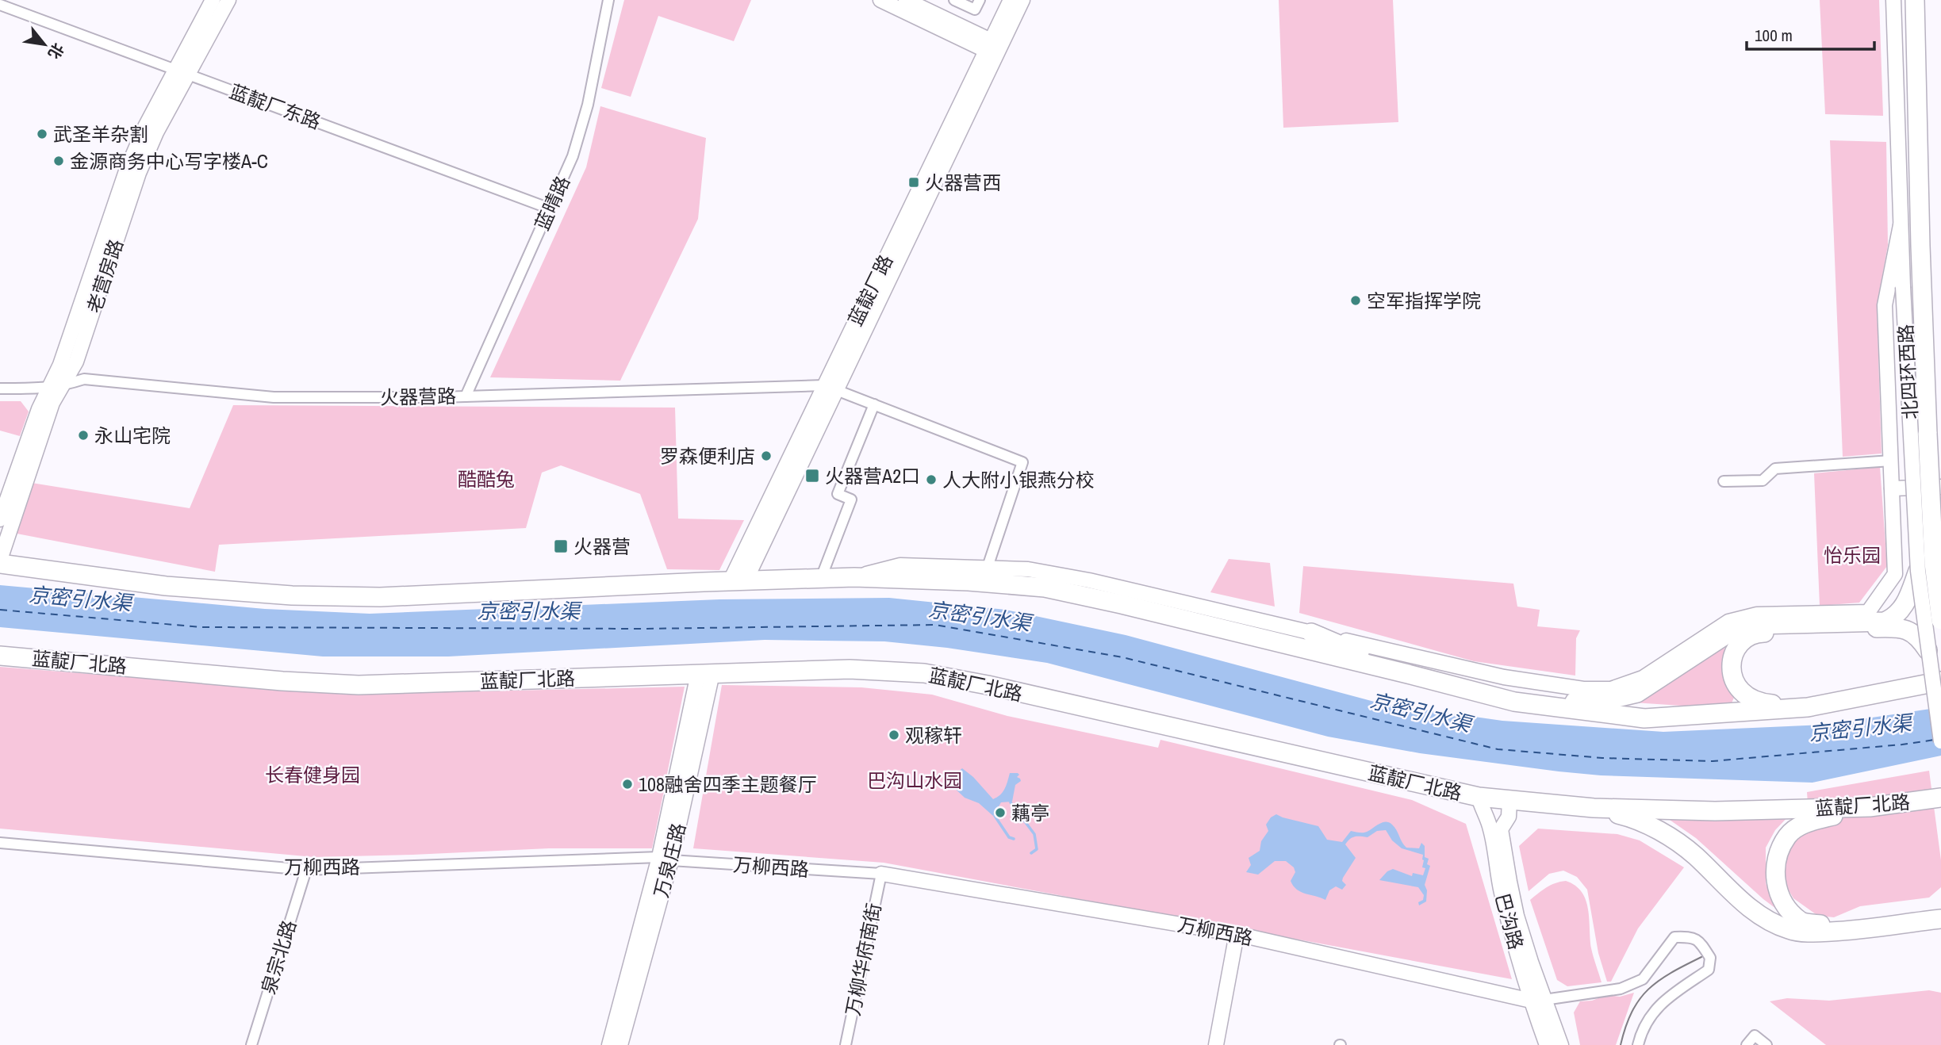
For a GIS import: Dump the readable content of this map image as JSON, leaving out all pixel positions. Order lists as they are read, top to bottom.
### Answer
{
  "streets": {
    "highway": ["北四环西路", "蓝靛厂北路"],
    "street": [
      "蓝靛厂东路",
      "蓝晴路",
      "老营房路",
      "蓝靛厂路",
      "火器营路",
      "万泉庄路",
      "万柳西路",
      "巴沟路",
      "泉宗北路",
      "万柳华府南街"
    ]
  },
  "crossings": [
    ["蓝靛厂东路", "蓝晴路"],
    ["蓝靛厂东路", "老营房路"],
    ["蓝晴路", "火器营路"],
    ["老营房路", "火器营路"],
    ["蓝靛厂路", "火器营路"],
    ["蓝靛厂北路", "万泉庄路"],
    ["蓝靛厂北路", "巴沟路"],
    ["万泉庄路", "万柳西路"],
    ["万柳西路", "巴沟路"],
    ["万柳西路", "泉宗北路"],
    ["万柳西路", "万柳华府南街"]
  ],
  "water": ["京密引水渠"],
  "parks": [
    "酷酷兔",
    "怡乐园",
    "长春健身园",
    "巴沟山水园"
  ],
  "places": {
    "other": [
      "武圣羊杂割",
      "金源商务中心写字楼A-C",
      "空军指挥学院",
      "永山宅院",
      "罗森便利店",
      "人大附小银燕分校",
      "观稼轩",
      "108融舍四季主题餐厅",
      "藕亭"
    ],
    "transit": ["火器营西", "火器营A2口", "火器营"]
  },
  "scale_bar": "100 m",
  "north": "bottom right"
}
